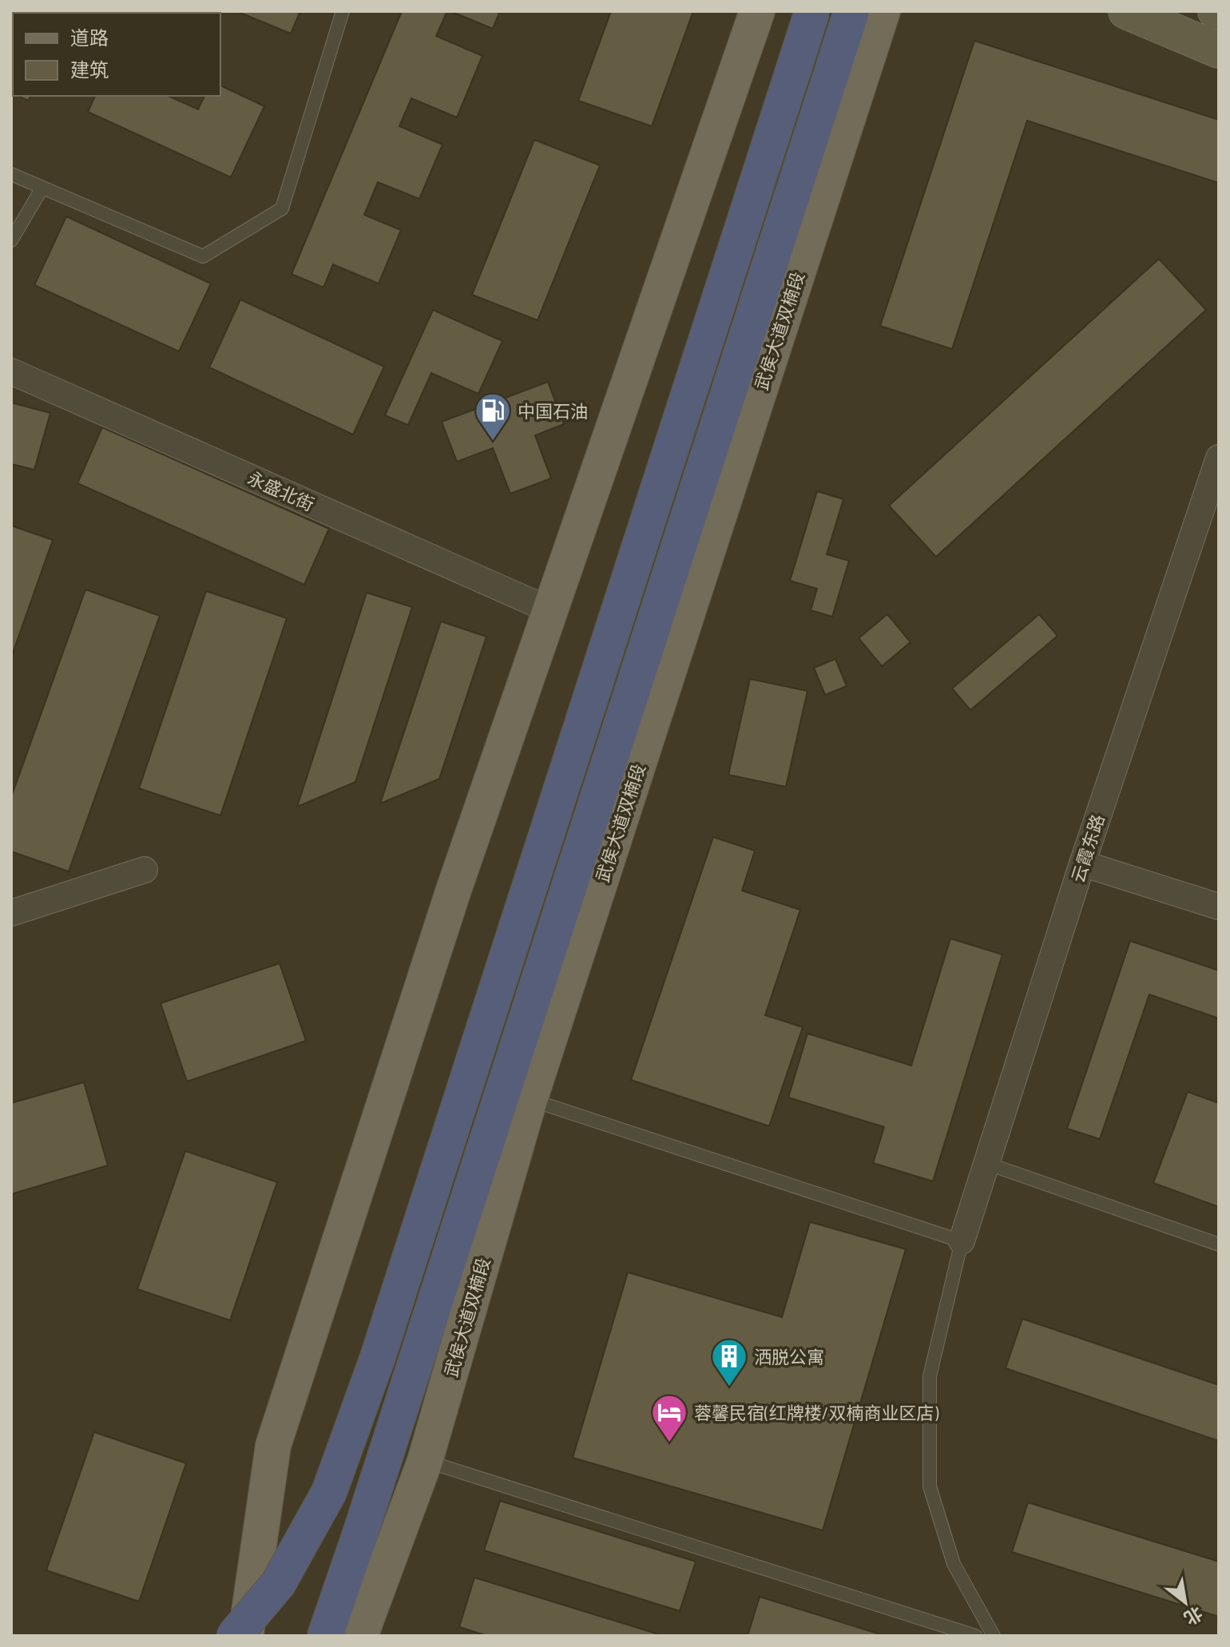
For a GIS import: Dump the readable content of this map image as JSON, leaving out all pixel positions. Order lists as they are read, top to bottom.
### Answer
{
  "streets": {
    "main road": ["武侯大道双楠段"],
    "street": ["永盛北街", "云霞东路"]
  },
  "places": {
    "fuel station": ["中国石油"],
    "building": ["洒脱公寓"],
    "hotel": ["蓉馨民宿(红牌楼/双楠商业区店)"]
  },
  "legend": ["道路", "建筑"],
  "north": "bottom right"
}
